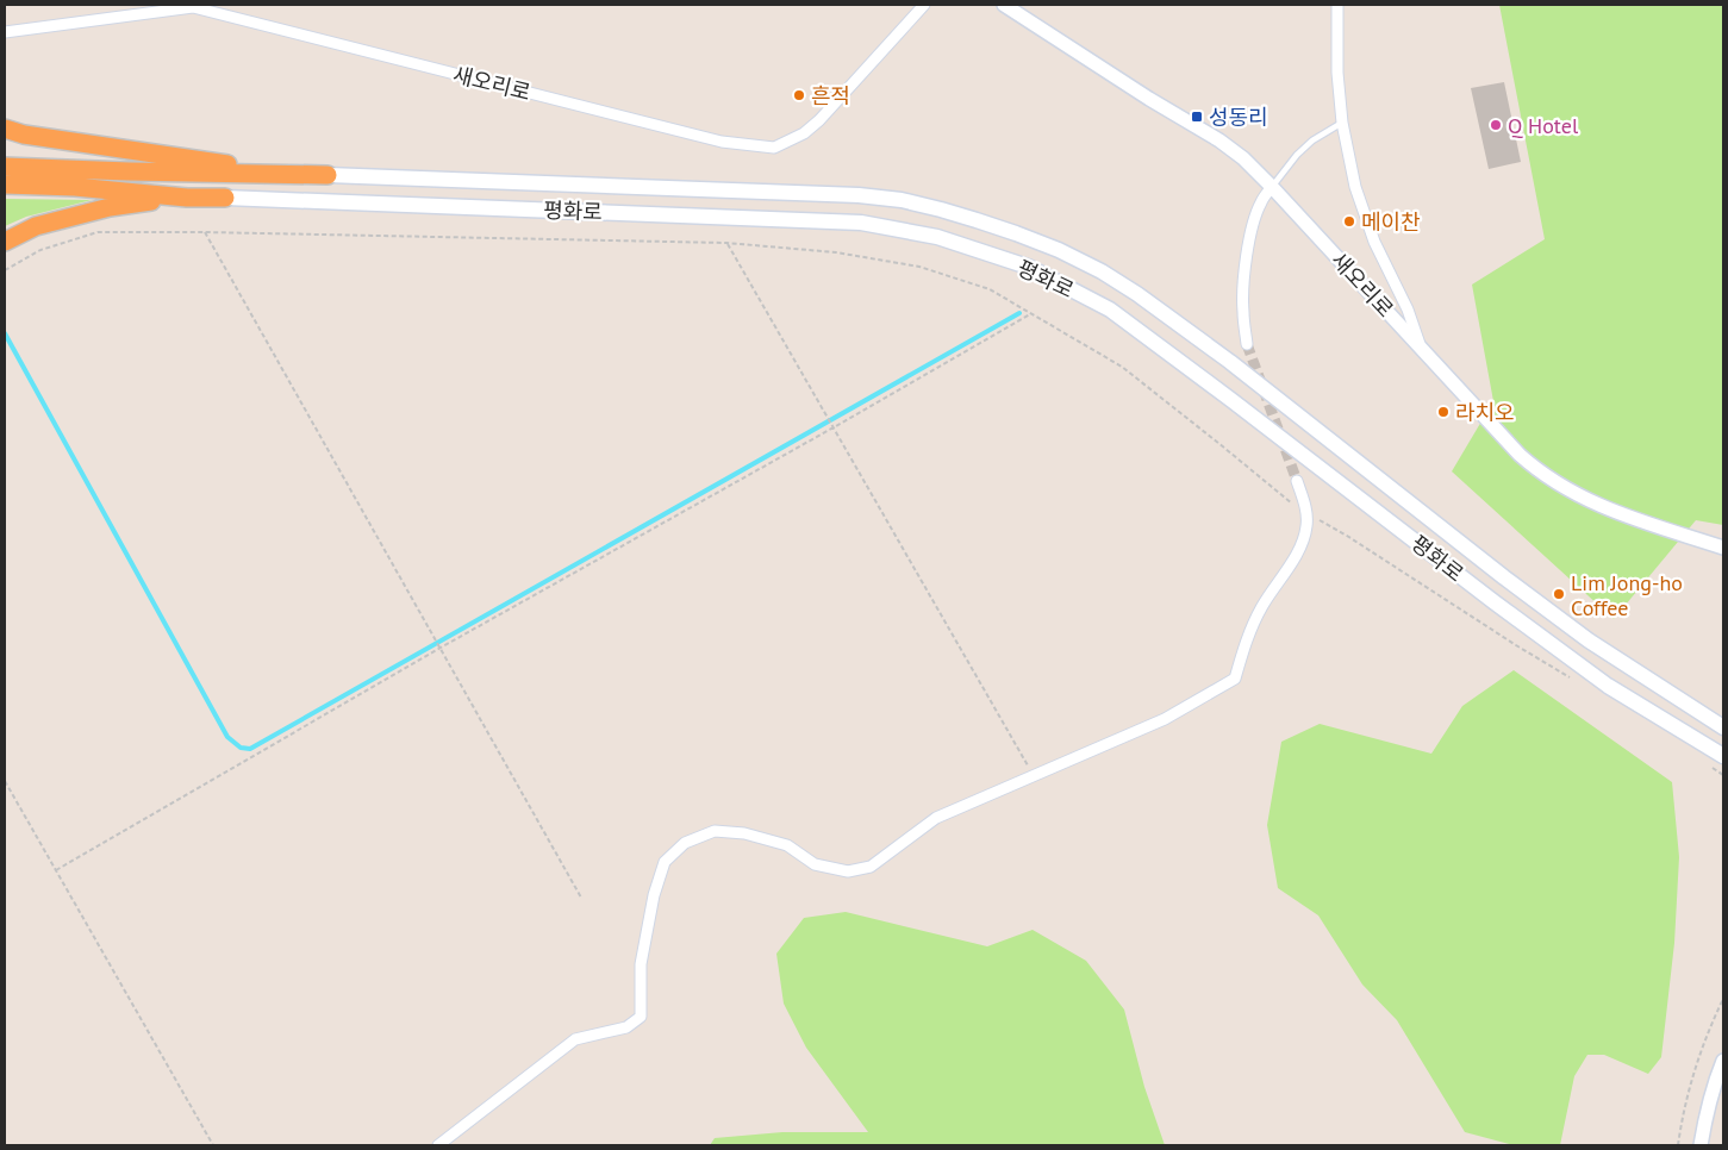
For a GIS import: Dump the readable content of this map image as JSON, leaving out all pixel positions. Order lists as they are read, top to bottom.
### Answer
{
  "streets": {
    "main road": ["평화로"],
    "street": ["새오리로"]
  },
  "places": {
    "other": [
      "흔적",
      "Q Hotel",
      "메이찬",
      "라치오",
      "Lim Jong-ho Coffee"
    ],
    "transit": ["성동리"]
  }
}
